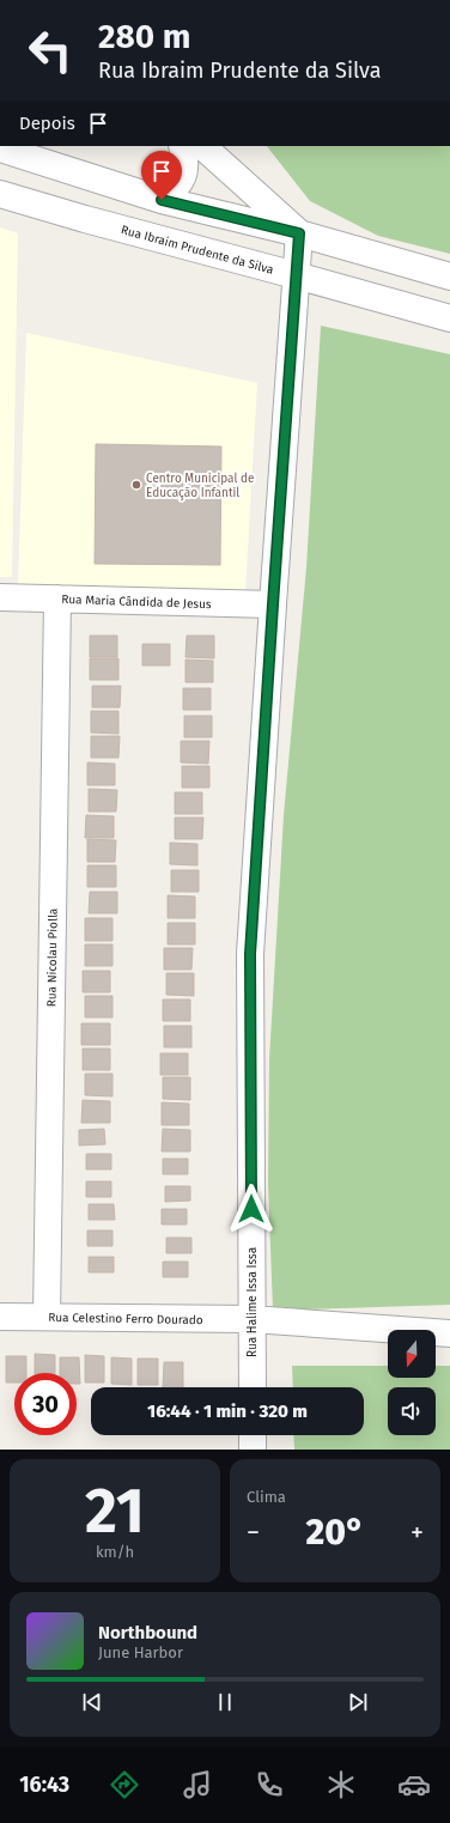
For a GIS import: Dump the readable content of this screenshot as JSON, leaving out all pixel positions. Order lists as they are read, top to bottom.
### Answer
{
  "streets": {
    "street": [
      "Rua Ibraim Prudente da Silva",
      "Rua Maria Cândida de Jesus",
      "Rua Nicolau Piolla",
      "Rua Halime Issa Issa",
      "Rua Celestino Ferro Dourado"
    ]
  },
  "crossings": [
    ["Rua Ibraim Prudente da Silva", "Rua Halime Issa Issa"],
    ["Rua Maria Cândida de Jesus", "Rua Nicolau Piolla"],
    ["Rua Maria Cândida de Jesus", "Rua Halime Issa Issa"],
    ["Rua Nicolau Piolla", "Rua Celestino Ferro Dourado"],
    ["Rua Halime Issa Issa", "Rua Celestino Ferro Dourado"]
  ],
  "places": ["Centro Municipal de Educação Infantil"],
  "north": "bottom",
  "page": {
    "turn": ["280 m", "Rua Ibraim Prudente da Silva"],
    "then": "Depois",
    "limit": "30",
    "trip": "16:44 · 1 min · 320 m",
    "tile": [
      ["21", "km/h"],
      "Clima"
    ],
    "heat": ["−", "20°", "+"],
    "song": ["Northbound", "June Harbor"],
    "tabs": "16:43"
  }
}
